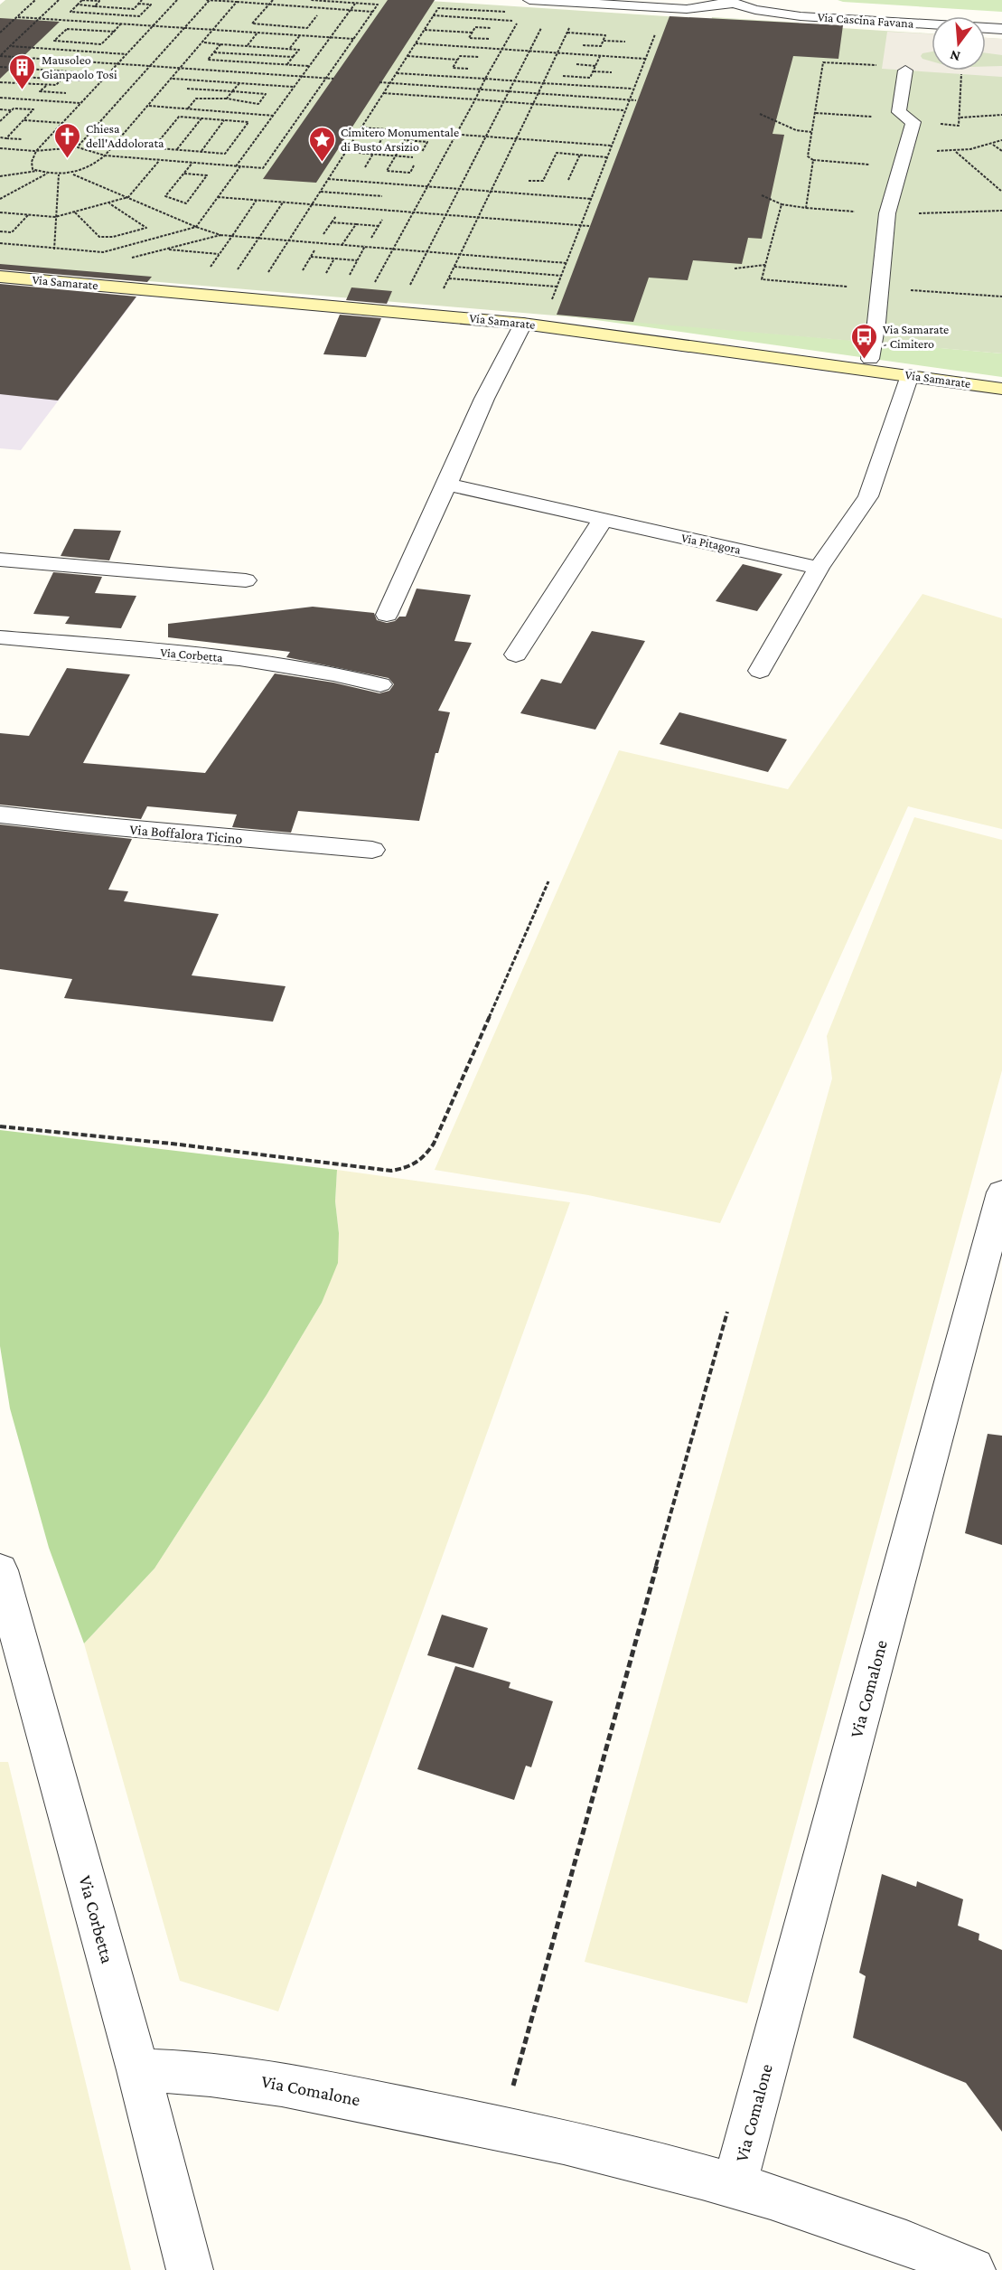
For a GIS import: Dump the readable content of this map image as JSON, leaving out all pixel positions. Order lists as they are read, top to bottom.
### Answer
{
  "streets": {
    "street": [
      "Via Cascina Favana",
      "Via Samarate",
      "Via Pitagora",
      "Via Corbetta",
      "Via Boffalora Ticino",
      "Via Comalone"
    ]
  },
  "crossings": [
    ["Via Corbetta", "Via Comalone"]
  ],
  "places": {
    "building": ["Mausoleo Gianpaolo Tosi"],
    "church": ["Chiesa dell'Addolorata"],
    "place": ["Cimitero Monumentale di Busto Arsizio"],
    "bus stop": ["Via Samarate - Cimitero"]
  },
  "north": "bottom"
}
